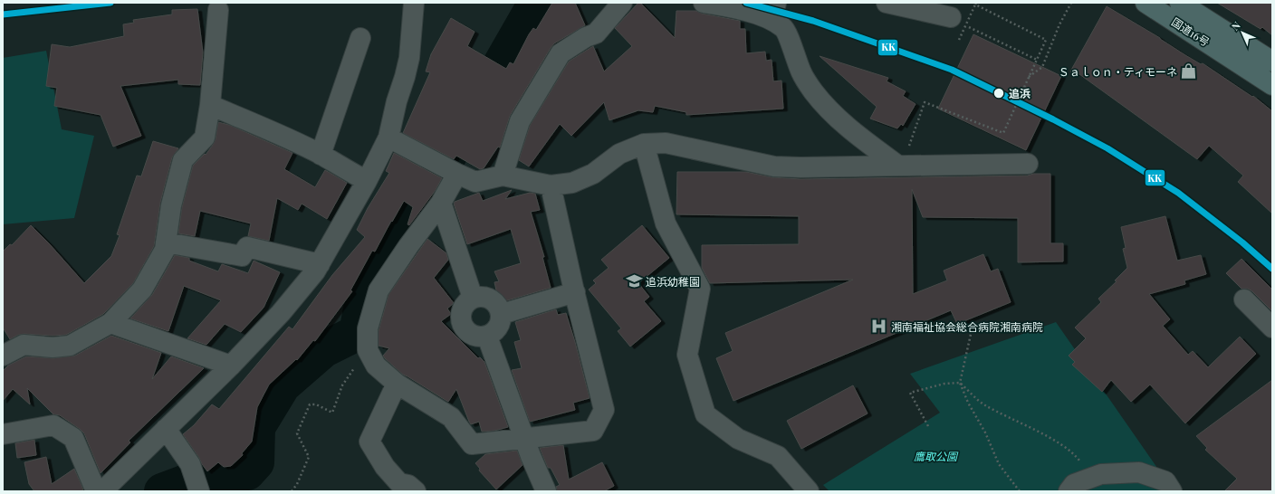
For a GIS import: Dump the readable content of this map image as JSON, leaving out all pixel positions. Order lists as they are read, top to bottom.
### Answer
{
  "streets": {
    "highway": ["国道16号"]
  },
  "parks": ["鷹取公園"],
  "places": {
    "shop": ["Ｓａｌｏｎ・ティモーネ"],
    "other": ["追浜"],
    "school or university": ["追浜幼稚園"],
    "hospital": ["湘南福祉協会総合病院湘南病院"]
  },
  "lines": ["transit line KK"],
  "north": "top left"
}
